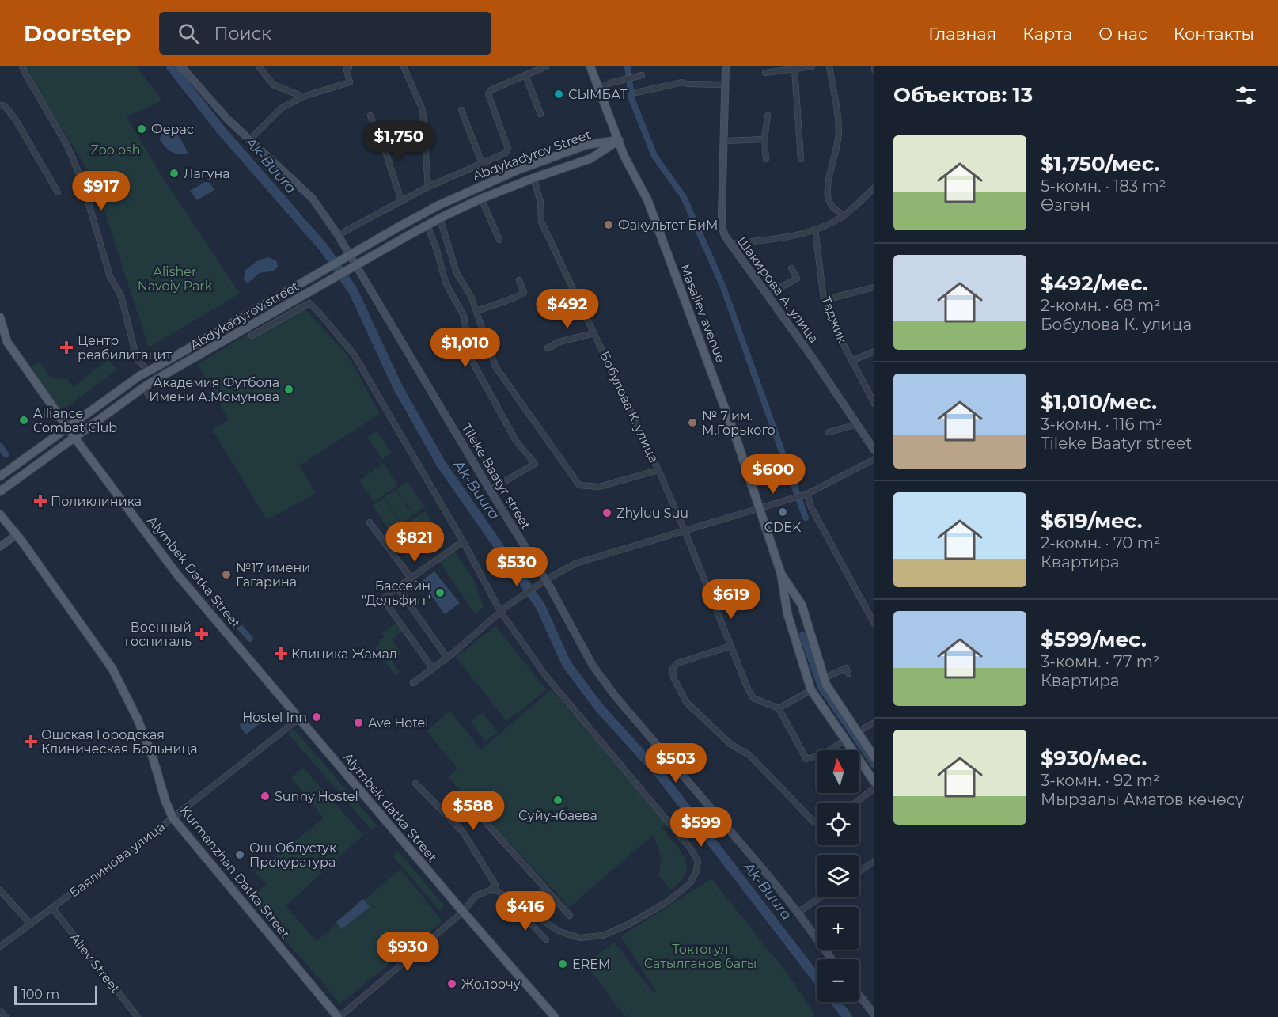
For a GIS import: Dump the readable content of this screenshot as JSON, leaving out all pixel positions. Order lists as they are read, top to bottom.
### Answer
{
  "streets": {
    "main road": [
      "Abdykadyrov Street",
      "Masaliev avenue",
      "Abdykadyrov street",
      "Alymbek Datka Street",
      "Alymbek datka Street",
      "Kurmanzhan Datka Street"
    ],
    "street": [
      "Шакирова А. улица",
      "Таджик",
      "Бобулова К. улица",
      "Tileke Baatyr street",
      "Баялинова улица",
      "Aliev Street"
    ]
  },
  "crossings": [
    ["Abdykadyrov Street", "Masaliev avenue"],
    ["Abdykadyrov Street", "Abdykadyrov street"],
    ["Abdykadyrov Street", "Бобулова К. улица"],
    ["Abdykadyrov street", "Alymbek Datka Street"],
    ["Alymbek Datka Street", "Alymbek datka Street"],
    ["Alymbek Datka Street", "Баялинова улица"],
    ["Alymbek datka Street", "Баялинова улица"],
    ["Баялинова улица", "Kurmanzhan Datka Street"],
    ["Баялинова улица", "Aliev Street"]
  ],
  "water": ["Ak-Buura"],
  "parks": ["Zoo osh", "Alisher Navoiy Park", "Токтогул Сатылганов багы"],
  "places": {
    "other": [
      "СЫМБАТ",
      "Ферас",
      "Лагуна",
      "Факультет БиМ",
      "Академия Футбола Имени А.Момунова",
      "Alliance Combat Club",
      "№ 7 им. М.Горького",
      "CDEK",
      "Zhyluu Suu",
      "№17 имени Гагарина",
      "Бассейн \"Дельфин\"",
      "Hostel Inn",
      "Ave Hotel",
      "Sunny Hostel",
      "Суйунбаева",
      "Ош Облустук Прокуратура",
      "EREM",
      "Жолоочу"
    ],
    "health": [
      "Центр реабилитацит",
      "Поликлиника",
      "Военный госпиталь",
      "Клиника Жамал",
      "Ошская Городская Клиническая Больница"
    ]
  },
  "scale_bar": "100 m",
  "north": "top",
  "page": {
    "header": "Doorstep",
    "search": "Поиск",
    "nav": [
      "Главная",
      "Карта",
      "О нас",
      "Контакты"
    ],
    "heading": "Объектов: 13",
    "price": [
      "$1,750",
      "$917",
      "$492",
      "$1,010",
      "$600",
      "$821",
      "$530",
      "$619",
      "$503",
      "$588",
      "$599",
      "$416",
      "$930"
    ],
    "list": [
      {
        "name": "$1,750/мес.",
        "note": "5-комн. · 183 m² · Өзгөн"
      },
      {
        "name": "$492/мес.",
        "note": "2-комн. · 68 m² · Бобулова К. улица"
      },
      {
        "name": "$1,010/мес.",
        "note": "3-комн. · 116 m² · Tileke Baatyr street"
      },
      {
        "name": "$619/мес.",
        "note": "2-комн. · 70 m² · Квартира"
      },
      {
        "name": "$599/мес.",
        "note": "3-комн. · 77 m² · Квартира"
      },
      {
        "name": "$930/мес.",
        "note": "3-комн. · 92 m² · Мырзалы Аматов көчөсү"
      }
    ],
    "map_buttons": ["+", "−"],
    "scale": "100 m"
  }
}
